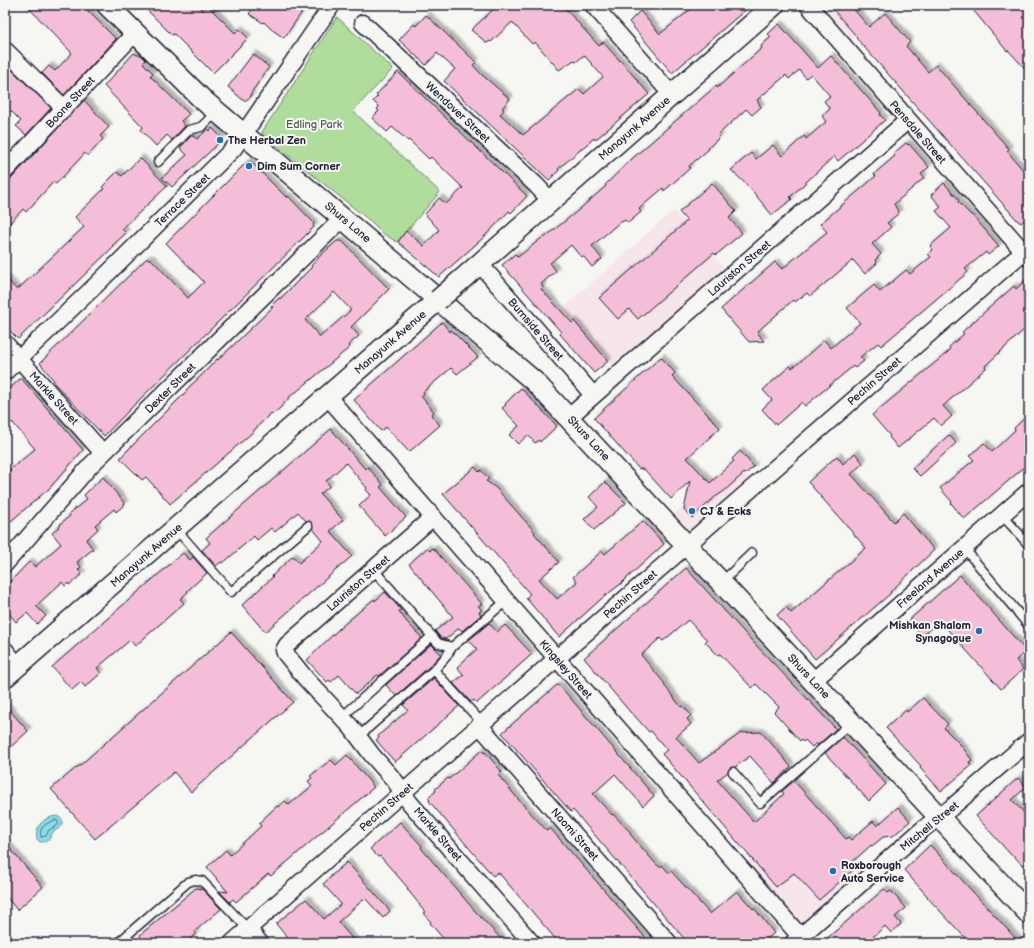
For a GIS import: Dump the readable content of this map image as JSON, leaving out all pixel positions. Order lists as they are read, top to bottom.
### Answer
{
  "streets": {
    "street": [
      "Boone Street",
      "Wendover Street",
      "Manayunk Avenue",
      "Pensdale Street",
      "Terrace Street",
      "Shurs Lane",
      "Lauriston Street",
      "Burnside Street",
      "Pechin Street",
      "Dexter Street",
      "Markle Street",
      "Freeland Avenue",
      "Kingsley Street",
      "Mitchell Street",
      "Naomi Street"
    ]
  },
  "crossings": [
    ["Boone Street", "Shurs Lane"],
    ["Wendover Street", "Manayunk Avenue"],
    ["Manayunk Avenue", "Burnside Street"],
    ["Manayunk Avenue", "Kingsley Street"],
    ["Pensdale Street", "Lauriston Street"],
    ["Pensdale Street", "Pechin Street"],
    ["Terrace Street", "Shurs Lane"],
    ["Terrace Street", "Markle Street"],
    ["Shurs Lane", "Lauriston Street"],
    ["Shurs Lane", "Pechin Street"],
    ["Shurs Lane", "Dexter Street"],
    ["Shurs Lane", "Freeland Avenue"],
    ["Shurs Lane", "Mitchell Street"],
    ["Lauriston Street", "Burnside Street"],
    ["Lauriston Street", "Markle Street"],
    ["Lauriston Street", "Kingsley Street"],
    ["Pechin Street", "Markle Street"],
    ["Pechin Street", "Kingsley Street"],
    ["Pechin Street", "Naomi Street"],
    ["Dexter Street", "Markle Street"],
    ["Kingsley Street", "Mitchell Street"]
  ],
  "parks": ["Edling Park"],
  "places": [
    "The Herbal Zen",
    "Dim Sum Corner",
    "CJ & Ecks",
    "Mishkan Shalom Synagogue",
    "Roxborough Auto Service"
  ]
}
